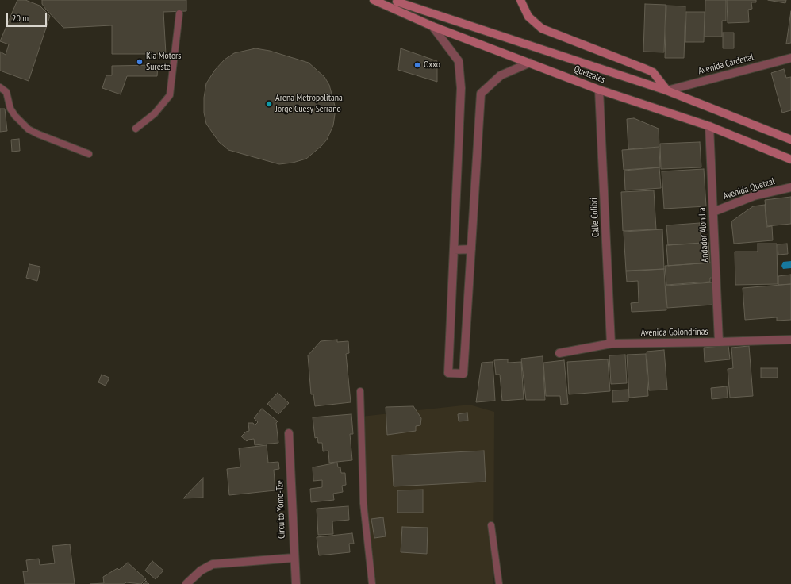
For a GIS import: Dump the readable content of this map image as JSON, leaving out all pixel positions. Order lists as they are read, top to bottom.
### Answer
{
  "streets": {
    "main road": ["Quetzales"],
    "street": [
      "Avenida Cardenal",
      "Avenida Quetzal",
      "Calle Colibrí",
      "Andador Alondra",
      "Avenida Golondrinas",
      "Circuito Yomo-Tze"
    ]
  },
  "crossings": [
    ["Avenida Cardenal", "Quetzales"],
    ["Quetzales", "Calle Colibrí"],
    ["Quetzales", "Andador Alondra"],
    ["Avenida Quetzal", "Andador Alondra"],
    ["Calle Colibrí", "Avenida Golondrinas"],
    ["Andador Alondra", "Avenida Golondrinas"]
  ],
  "places": ["Kia Motors Sureste", "Oxxo", "Arena Metropolitana Jorge Cuesy Serrano"],
  "scale_bar": "20 m"
}
